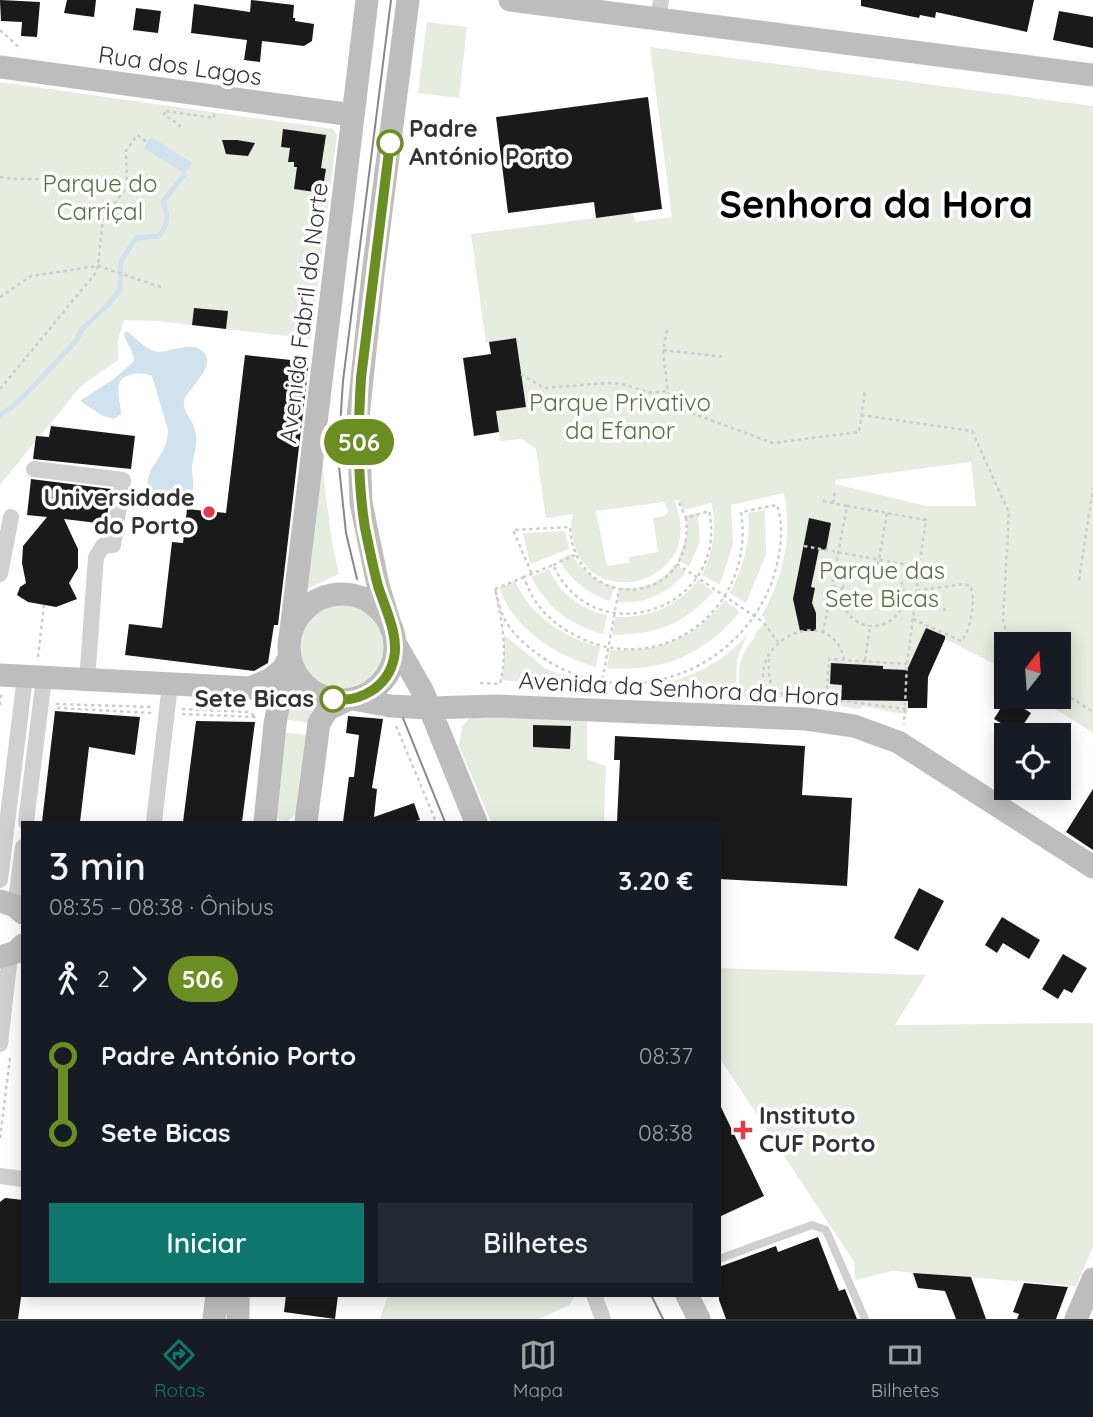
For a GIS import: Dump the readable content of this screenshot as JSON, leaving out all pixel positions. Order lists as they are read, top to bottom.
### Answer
{
  "streets": {
    "main road": ["Rua dos Lagos", "Avenida Fabril do Norte", "Avenida da Senhora da Hora"]
  },
  "crossings": [
    ["Rua dos Lagos", "Avenida Fabril do Norte"],
    ["Avenida Fabril do Norte", "Avenida da Senhora da Hora"]
  ],
  "districts": ["Senhora da Hora"],
  "parks": ["Parque do Carriçal", "Parque Privativo da Efanor", "Parque das Sete Bicas"],
  "places": {
    "other": ["Padre António Porto", "Universidade do Porto", "Sete Bicas"],
    "health": ["Instituto CUF Porto"]
  },
  "lines": ["bus line 506"],
  "north": "top",
  "page": {
    "on_map": "506",
    "heading": ["3 min", "08:35 – 08:38 · Ônibus", "3.20 €"],
    "legs": ["2", "506"],
    "list": [
      {
        "name": "Padre António Porto",
        "value": "08:37"
      },
      {
        "name": "Sete Bicas",
        "value": "08:38"
      }
    ],
    "buttons": ["Iniciar", "Bilhetes"],
    "tabs": ["Rotas", "Mapa", "Bilhetes"]
  }
}
